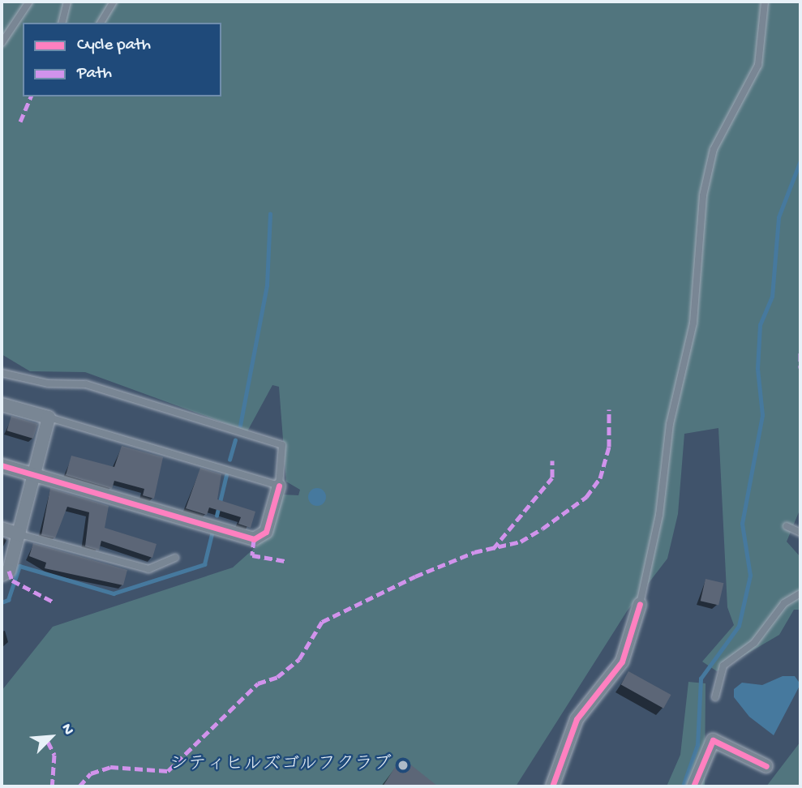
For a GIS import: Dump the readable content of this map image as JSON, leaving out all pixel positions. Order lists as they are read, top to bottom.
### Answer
{
  "places": ["シティヒルズゴルフクラブ"],
  "legend": ["Cycle path", "Path"],
  "north": "top right"
}
